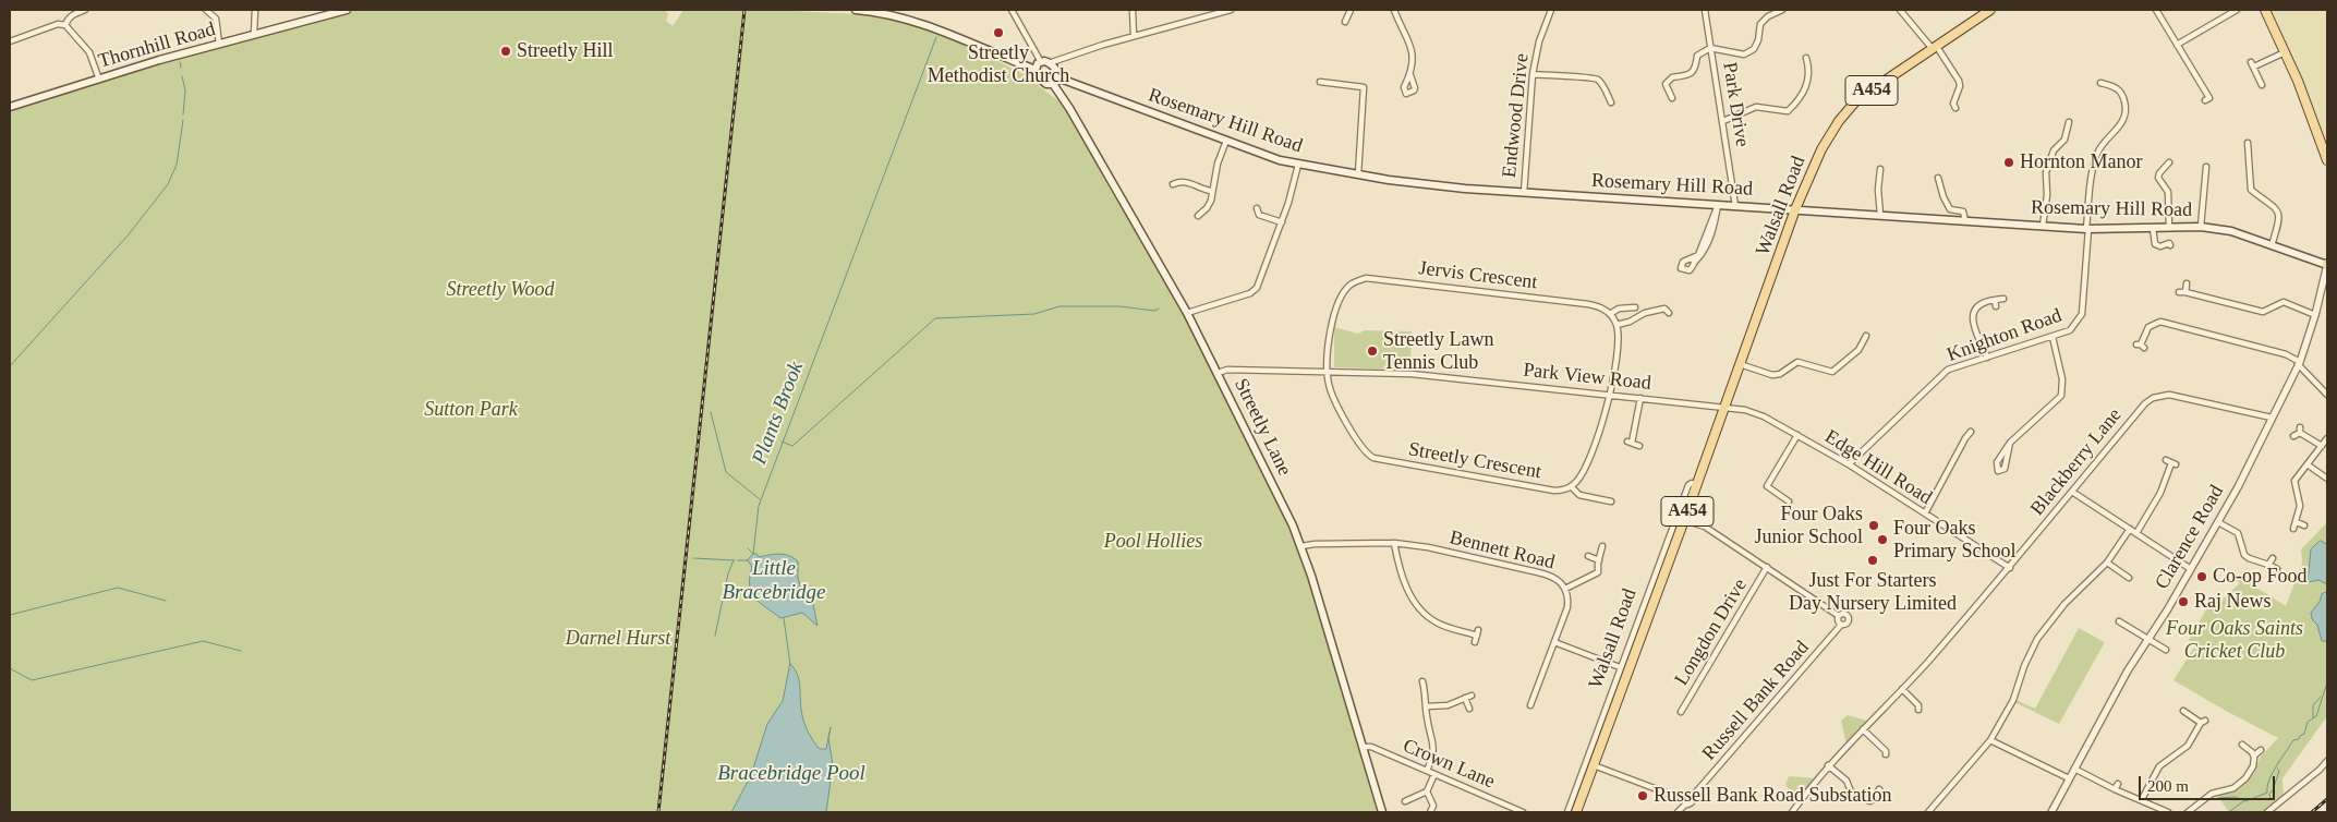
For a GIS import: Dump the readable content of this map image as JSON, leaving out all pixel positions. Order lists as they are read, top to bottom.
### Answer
{
  "streets": {
    "main road": [
      "Thornhill Road",
      "A454",
      "Rosemary Hill Road",
      "Walsall Road",
      "Streetly Lane"
    ],
    "street": [
      "Park Drive",
      "Endwood Drive",
      "Jervis Crescent",
      "Knighton Road",
      "Park View Road",
      "Streetly Crescent",
      "Blackberry Lane",
      "Edge Hill Road",
      "Clarence Road",
      "Bennett Road",
      "Longdon Drive",
      "Russell Bank Road",
      "Crown Lane"
    ]
  },
  "crossings": [
    ["Park Drive", "Rosemary Hill Road"],
    ["Endwood Drive", "Rosemary Hill Road"],
    ["Rosemary Hill Road", "Walsall Road"],
    ["Rosemary Hill Road", "Knighton Road"],
    ["Rosemary Hill Road", "Streetly Lane"],
    ["Rosemary Hill Road", "Clarence Road"],
    ["Walsall Road", "Park View Road"],
    ["Walsall Road", "Edge Hill Road"],
    ["Jervis Crescent", "Park View Road"],
    ["Jervis Crescent", "Streetly Crescent"],
    ["Knighton Road", "Edge Hill Road"],
    ["Park View Road", "Streetly Lane"],
    ["Park View Road", "Streetly Crescent"],
    ["Park View Road", "Edge Hill Road"],
    ["Streetly Lane", "Bennett Road"],
    ["Streetly Lane", "Crown Lane"],
    ["Blackberry Lane", "Edge Hill Road"],
    ["Blackberry Lane", "Clarence Road"]
  ],
  "water": ["Plants Brook", "Little Bracebridge", "Bracebridge Pool"],
  "parks": [
    "Streetly Wood",
    "Sutton Park",
    "Pool Hollies",
    "Four Oaks Saints Cricket Club",
    "Darnel Hurst"
  ],
  "places": [
    "Streetly Methodist Church",
    "Streetly Hill",
    "Hornton Manor",
    "Streetly Lawn Tennis Club",
    "Four Oaks Junior School",
    "Four Oaks Primary School",
    "Just For Starters Day Nursery Limited",
    "Co-op Food",
    "Raj News",
    "Russell Bank Road Substation"
  ],
  "scale_bar": "200 m"
}
